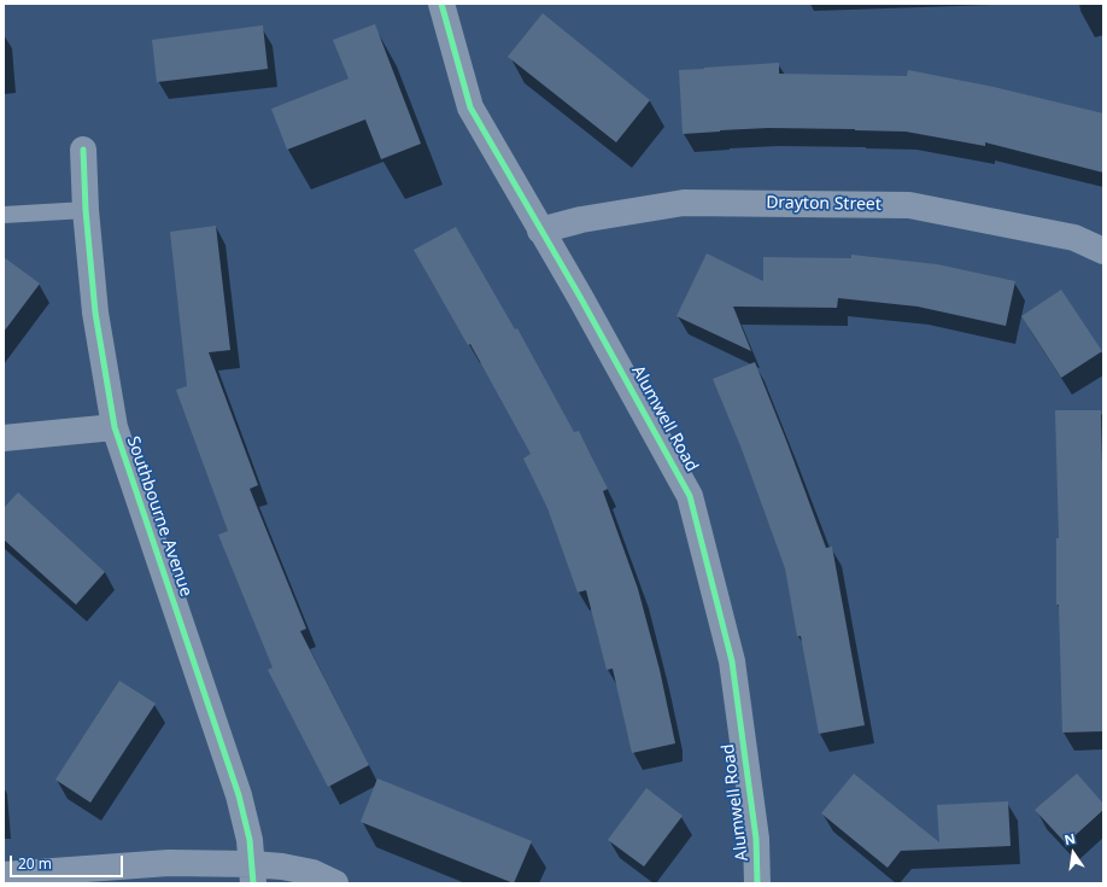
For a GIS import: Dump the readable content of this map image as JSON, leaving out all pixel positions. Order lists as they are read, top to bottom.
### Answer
{
  "streets": {
    "street": ["Drayton Street", "Alumwell Road", "Southbourne Avenue"]
  },
  "crossings": [
    ["Drayton Street", "Alumwell Road"]
  ],
  "scale_bar": "20 m",
  "north": "top"
}
